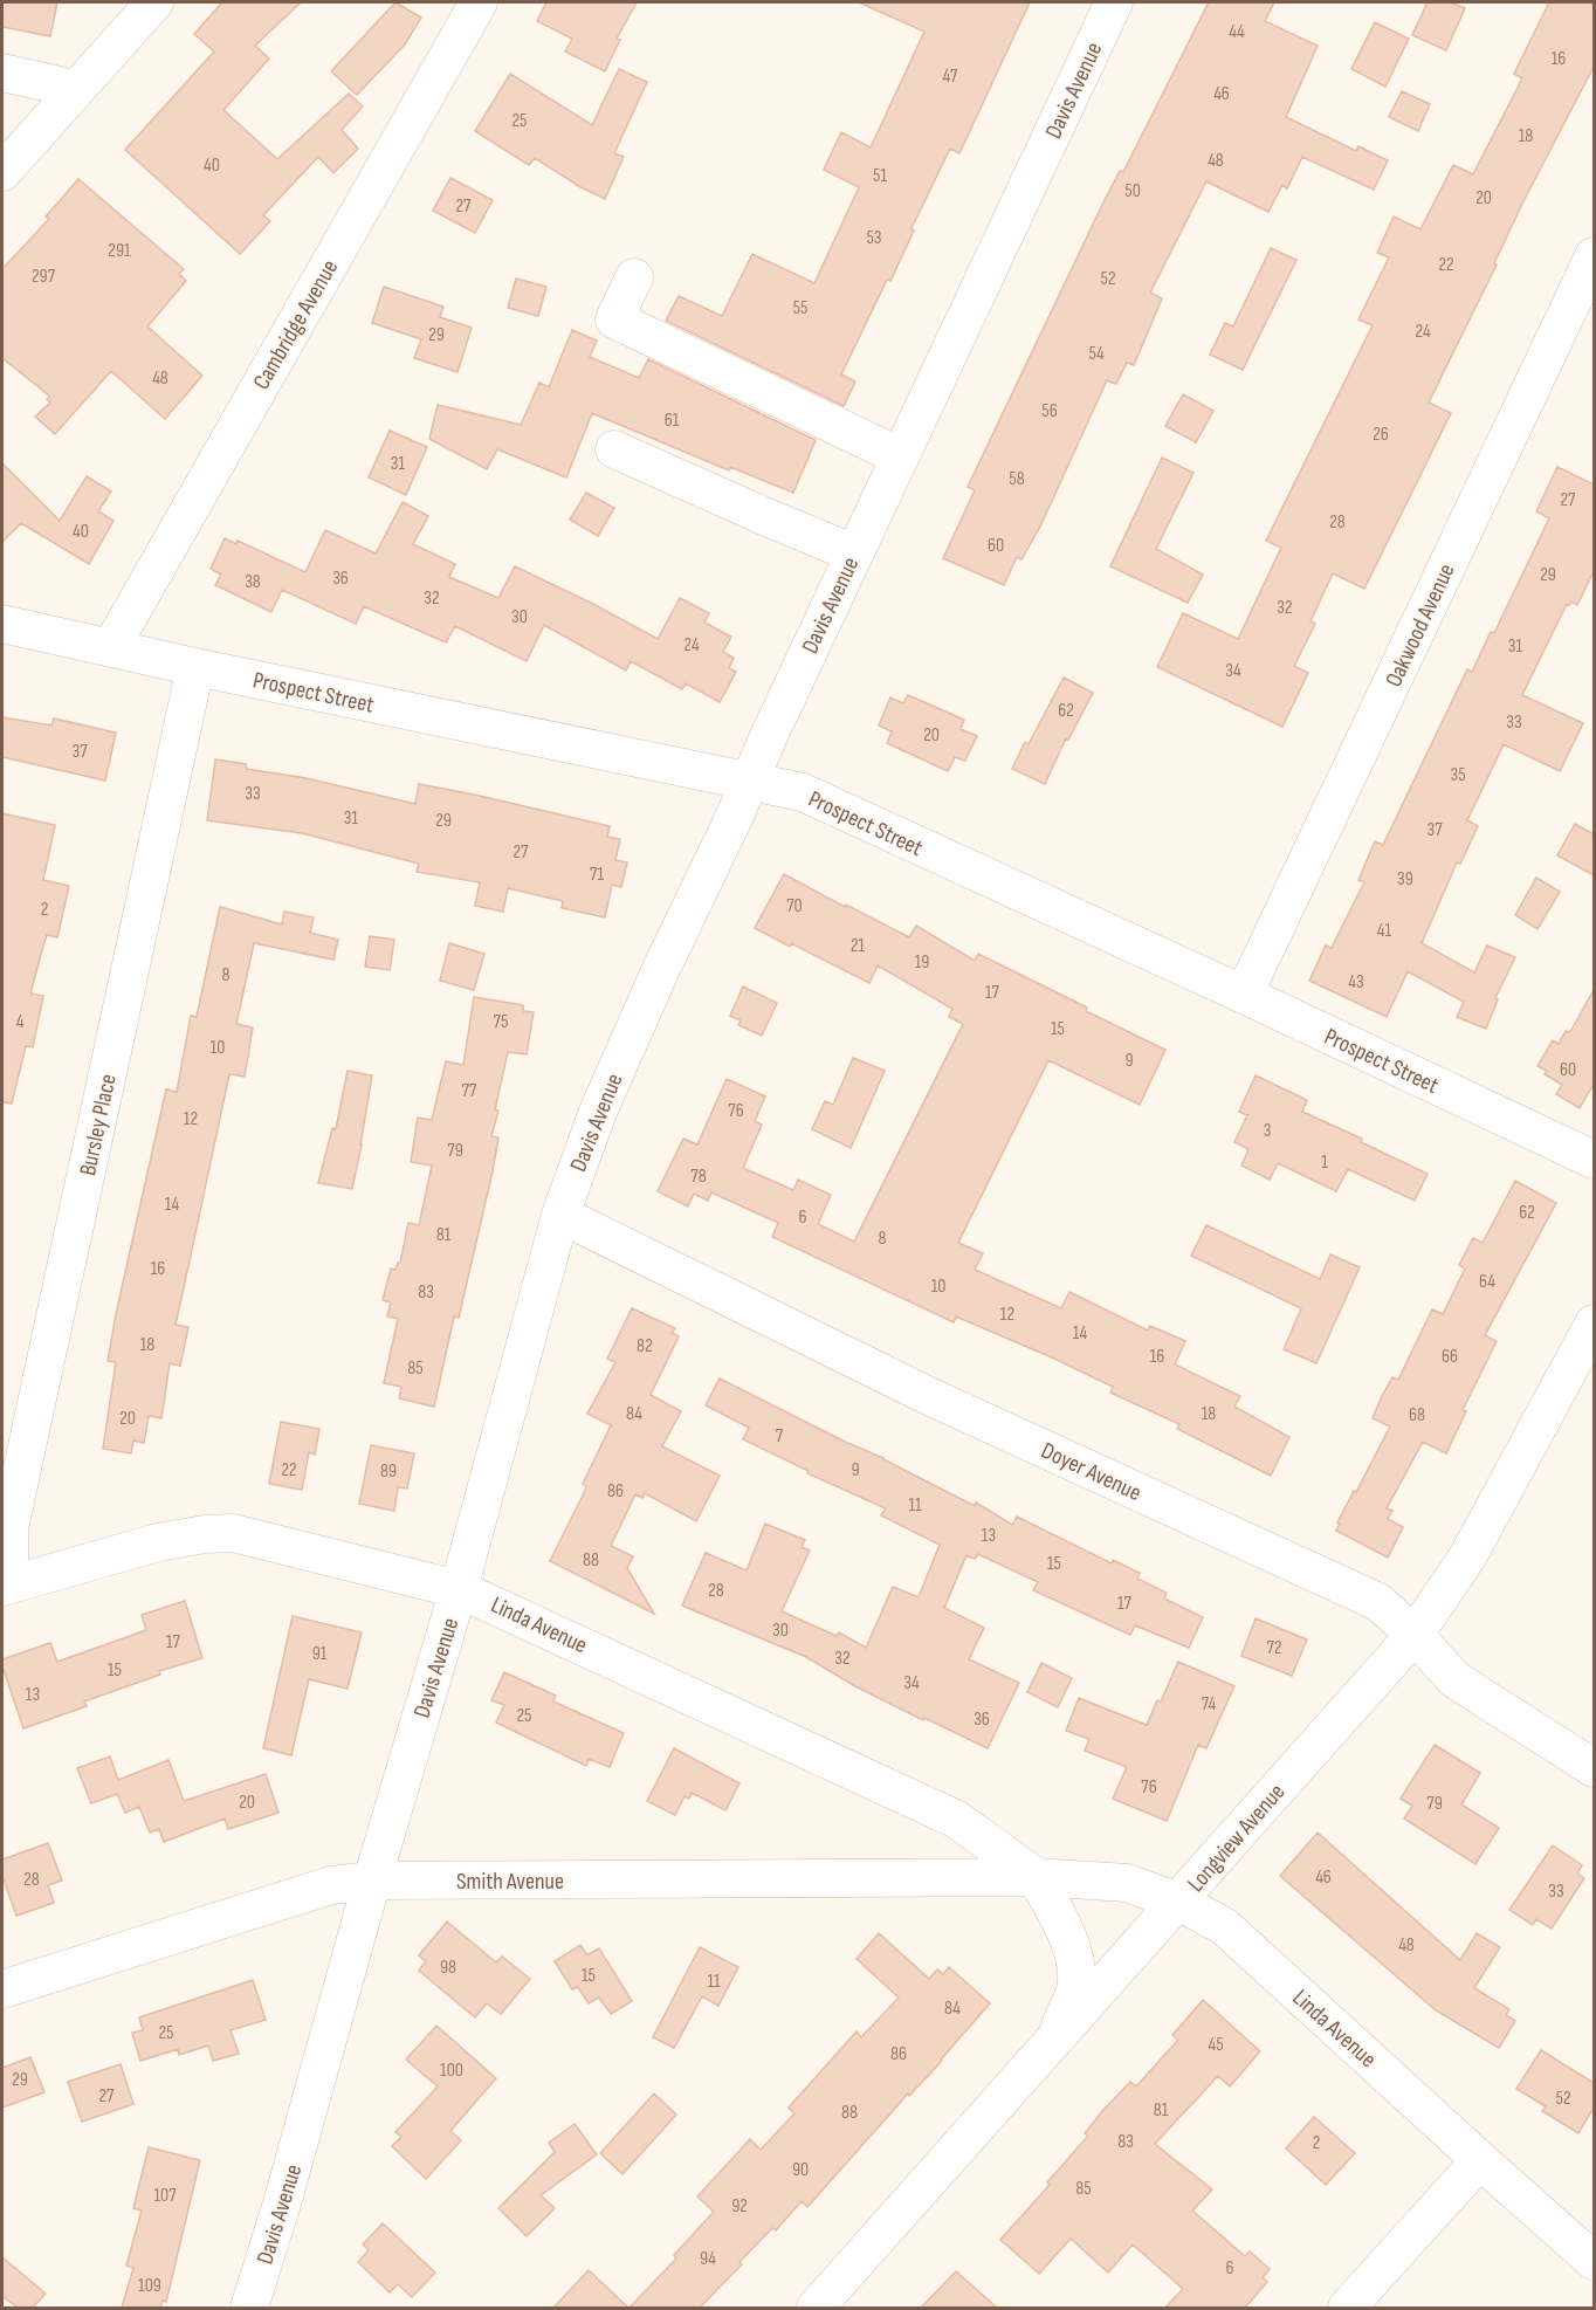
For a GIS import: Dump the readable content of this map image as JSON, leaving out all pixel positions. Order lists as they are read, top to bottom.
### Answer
{
  "streets": {
    "street": [
      "Davis Avenue",
      "Cambridge Avenue",
      "Oakwood Avenue",
      "Prospect Street",
      "Bursley Place",
      "Doyer Avenue",
      "Linda Avenue",
      "Longview Avenue",
      "Smith Avenue"
    ]
  },
  "crossings": [
    ["Davis Avenue", "Prospect Street"],
    ["Davis Avenue", "Doyer Avenue"],
    ["Davis Avenue", "Linda Avenue"],
    ["Davis Avenue", "Smith Avenue"],
    ["Cambridge Avenue", "Prospect Street"],
    ["Oakwood Avenue", "Prospect Street"],
    ["Prospect Street", "Bursley Place"],
    ["Bursley Place", "Linda Avenue"],
    ["Doyer Avenue", "Longview Avenue"],
    ["Linda Avenue", "Longview Avenue"],
    ["Linda Avenue", "Smith Avenue"]
  ],
  "house_numbers": [
    "44",
    "16",
    "47",
    "46",
    "25",
    "18",
    "48",
    "40",
    "51",
    "50",
    "20",
    "27",
    "53",
    "291",
    "22",
    "297",
    "52",
    "55",
    "24",
    "29",
    "54",
    "48",
    "56",
    "61",
    "26",
    "31",
    "58",
    "27",
    "28",
    "40",
    "60",
    "29",
    "36",
    "38",
    "32",
    "32",
    "30",
    "24",
    "31",
    "34",
    "62",
    "33",
    "20",
    "37",
    "35",
    "33",
    "31",
    "29",
    "37",
    "27",
    "71",
    "39",
    "70",
    "2",
    "41",
    "21",
    "19",
    "8",
    "43",
    "17",
    "4",
    "75",
    "15",
    "10",
    "9",
    "60",
    "77",
    "76",
    "12",
    "3",
    "79",
    "1",
    "78",
    "14",
    "62",
    "6",
    "81",
    "8",
    "16",
    "64",
    "10",
    "83",
    "12",
    "14",
    "18",
    "82",
    "16",
    "66",
    "85",
    "84",
    "18",
    "68",
    "20",
    "7",
    "22",
    "9",
    "89",
    "86",
    "11",
    "13",
    "88",
    "15",
    "28",
    "17",
    "30",
    "17",
    "72",
    "91",
    "32",
    "15",
    "34",
    "13",
    "74",
    "25",
    "36",
    "76",
    "20",
    "79",
    "46",
    "28",
    "33",
    "48",
    "98",
    "15",
    "11",
    "84",
    "25",
    "45",
    "86",
    "100",
    "29",
    "27",
    "52",
    "81",
    "88",
    "83",
    "2",
    "90",
    "85",
    "107",
    "92",
    "94",
    "6",
    "109"
  ]
}
